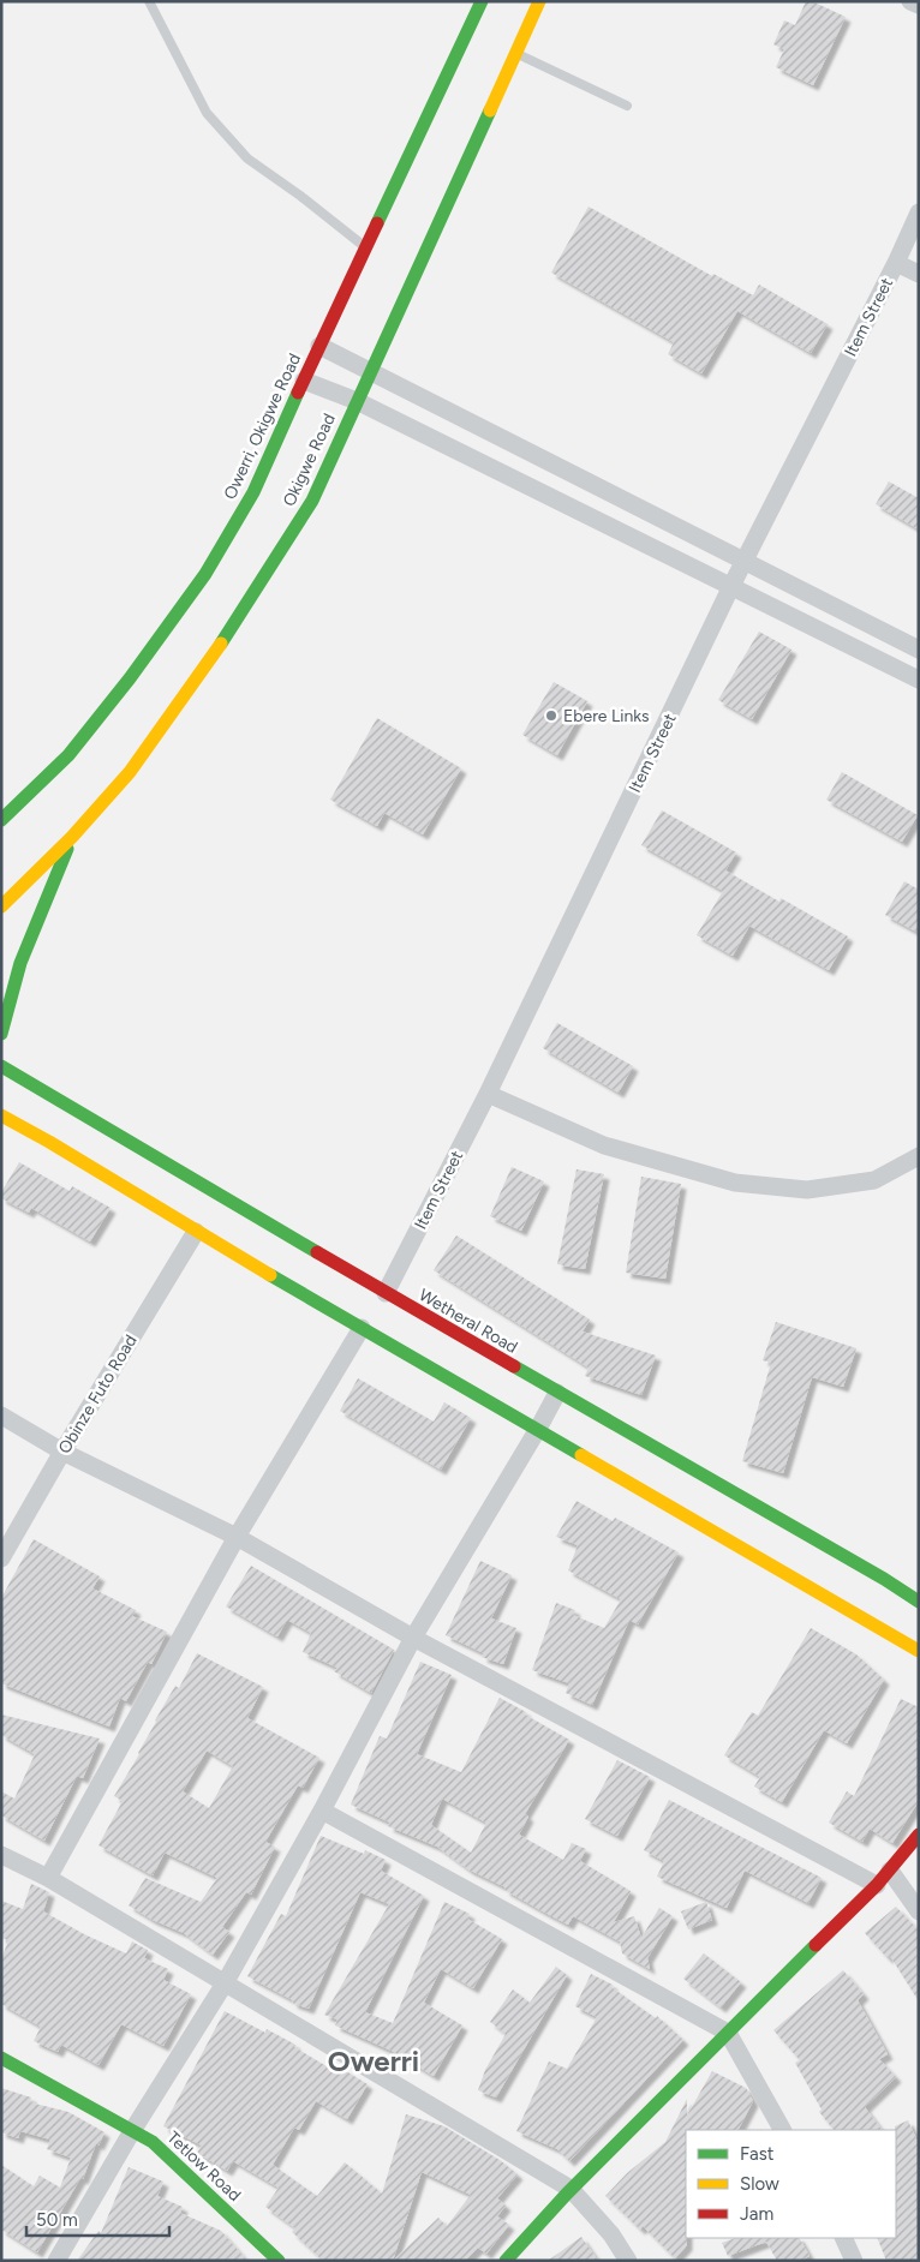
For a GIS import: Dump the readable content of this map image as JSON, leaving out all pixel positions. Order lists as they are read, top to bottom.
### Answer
{
  "streets": {
    "main road": [
      "Owerri, Okigwe Road",
      "Okigwe Road",
      "Wetheral Road",
      "Tetlow Road"
    ],
    "street": ["Item Street", "Obinze Futo Road"]
  },
  "crossings": [
    ["Item Street", "Wetheral Road"]
  ],
  "districts": ["Owerri"],
  "places": ["Ebere Links"],
  "legend": ["Fast", "Slow", "Jam"],
  "scale_bar": "50 m"
}
